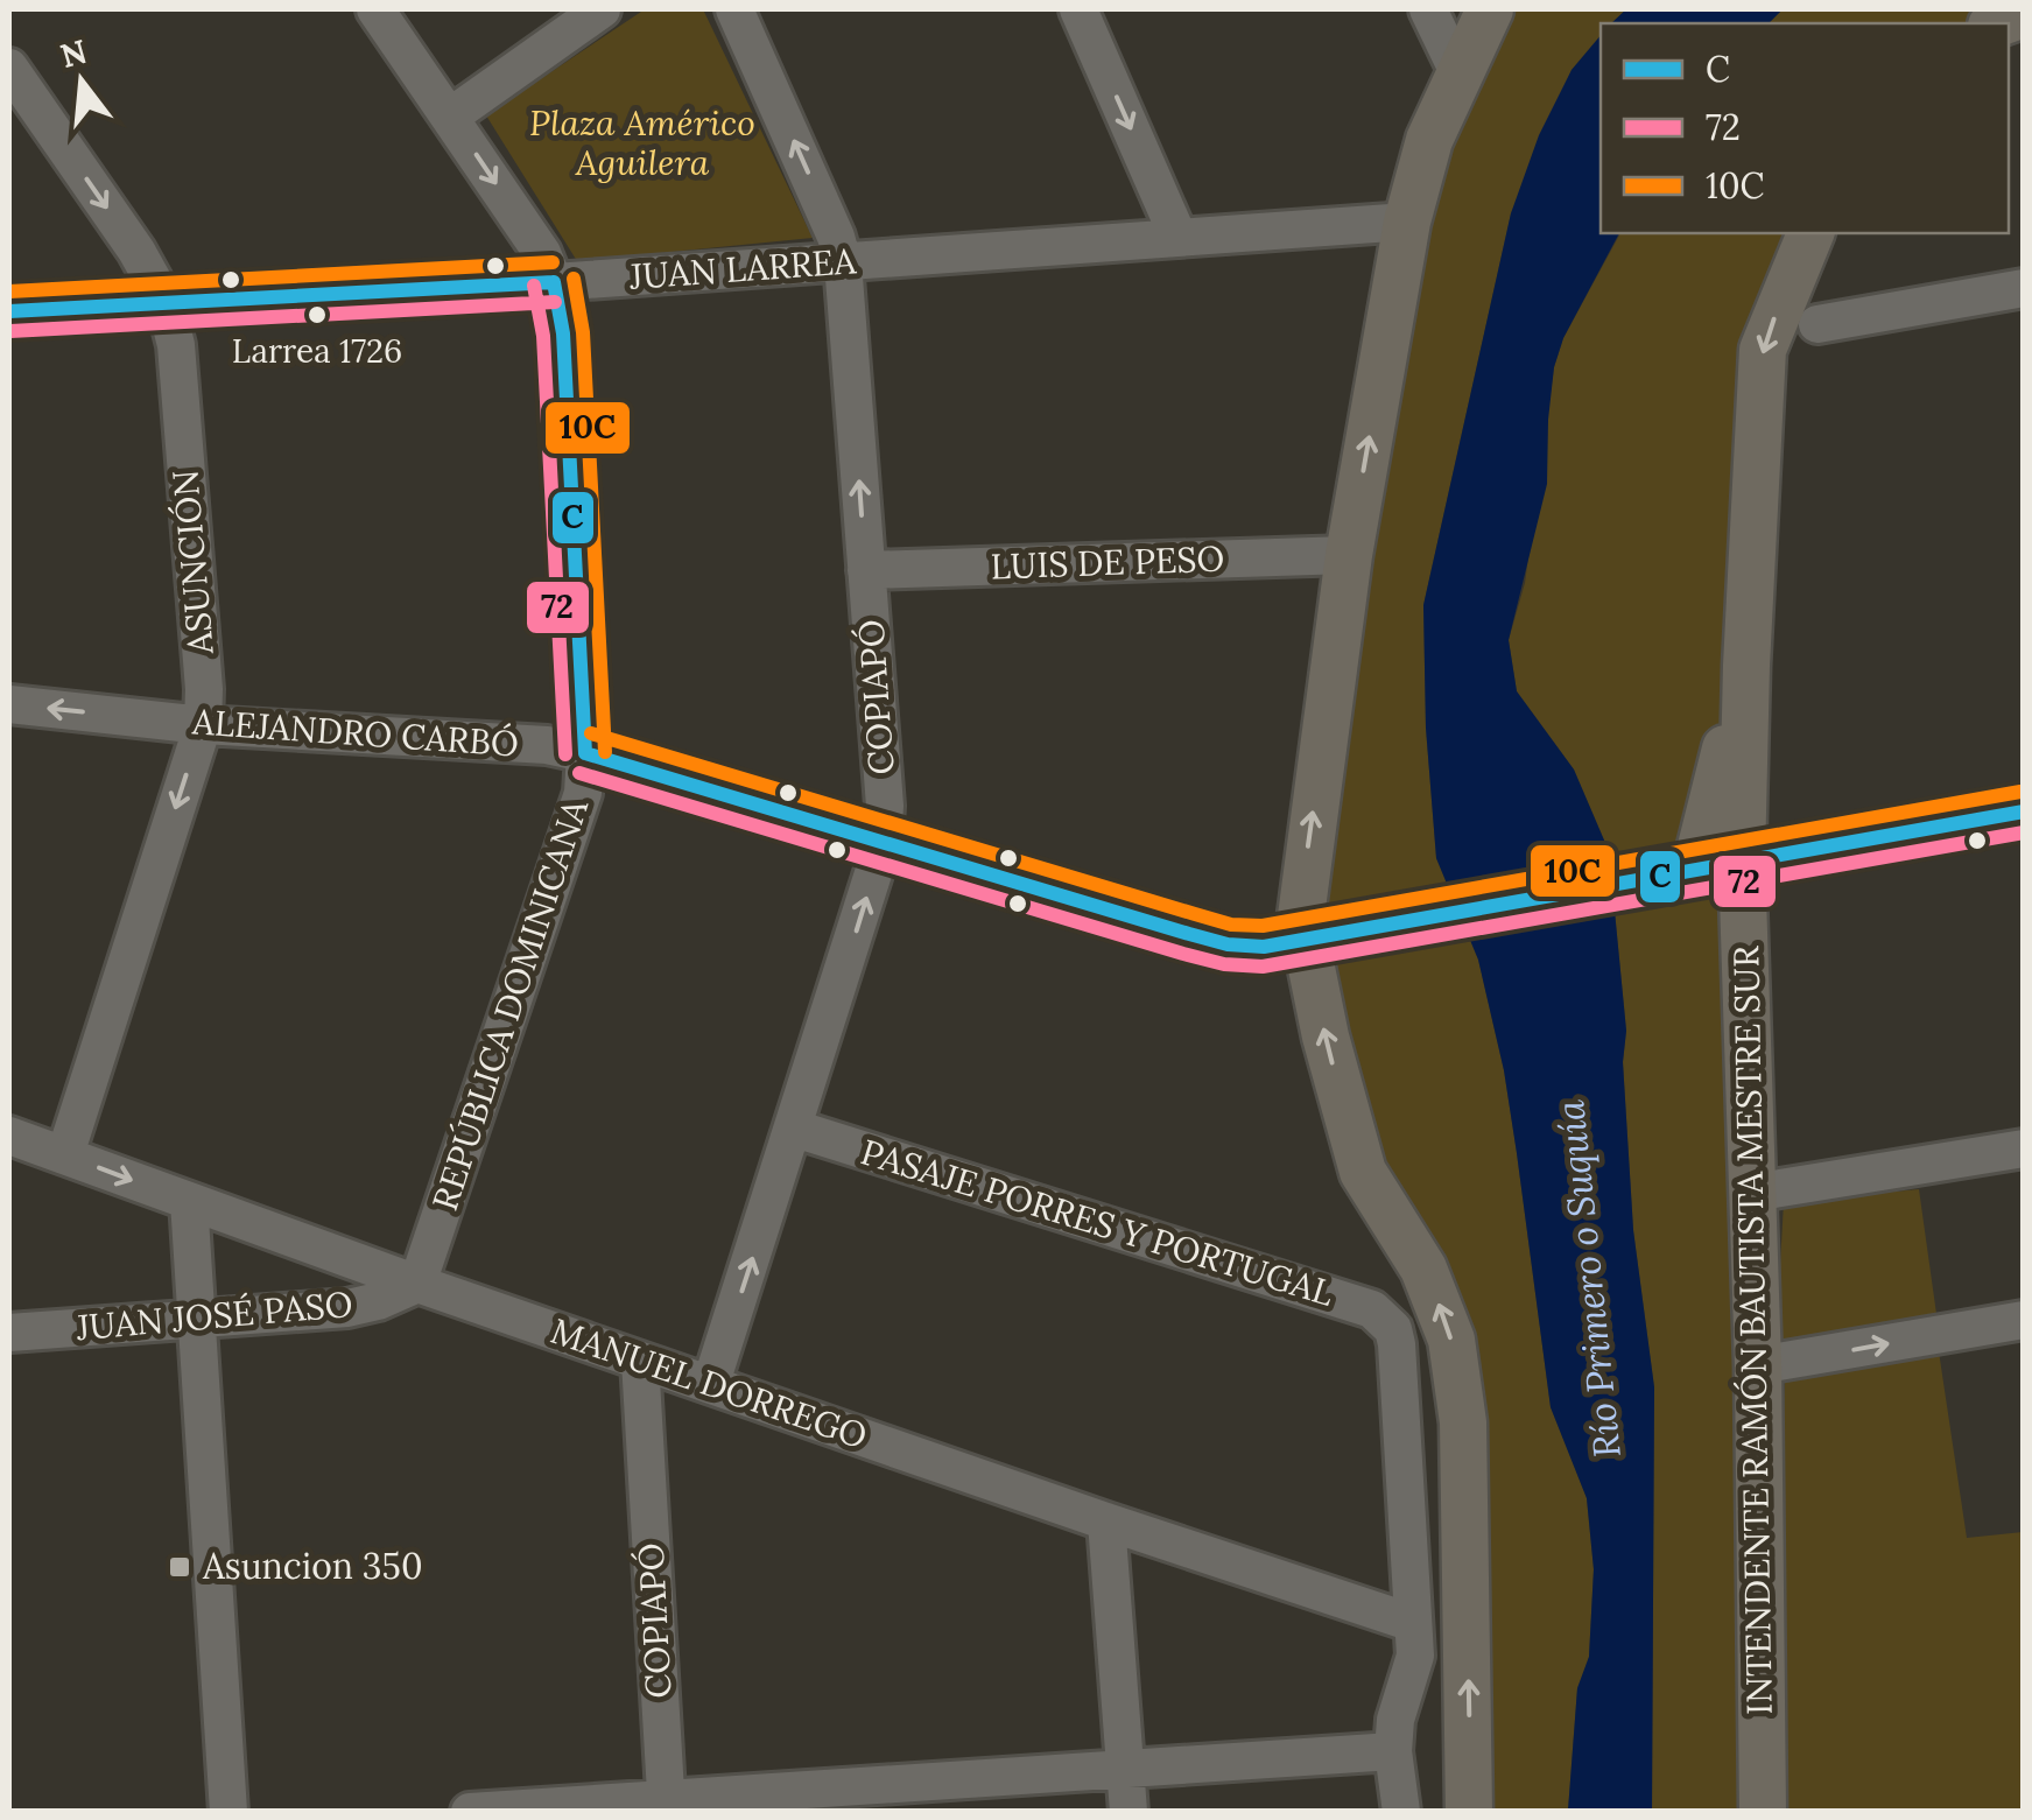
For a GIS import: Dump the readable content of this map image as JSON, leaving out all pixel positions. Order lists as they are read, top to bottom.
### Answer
{
  "streets": {
    "main road": ["INTENDENTE RAMÓN BAUTISTA MESTRE SUR"],
    "street": [
      "JUAN LARREA",
      "ASUNCIÓN",
      "LUIS DE PESO",
      "COPIAPÓ",
      "ALEJANDRO CARBÓ",
      "REPÚBLICA DOMINICANA",
      "PASAJE PORRES Y PORTUGAL",
      "JUAN JOSÉ PASO",
      "MANUEL DORREGO"
    ]
  },
  "crossings": [
    ["JUAN LARREA", "ASUNCIÓN"],
    ["JUAN LARREA", "COPIAPÓ"],
    ["JUAN LARREA", "REPÚBLICA DOMINICANA"],
    ["ASUNCIÓN", "ALEJANDRO CARBÓ"],
    ["ASUNCIÓN", "MANUEL DORREGO"],
    ["LUIS DE PESO", "COPIAPÓ"],
    ["COPIAPÓ", "ALEJANDRO CARBÓ"],
    ["COPIAPÓ", "PASAJE PORRES Y PORTUGAL"],
    ["COPIAPÓ", "MANUEL DORREGO"],
    ["ALEJANDRO CARBÓ", "REPÚBLICA DOMINICANA"],
    ["ALEJANDRO CARBÓ", "INTENDENTE RAMÓN BAUTISTA MESTRE SUR"],
    ["REPÚBLICA DOMINICANA", "JUAN JOSÉ PASO"],
    ["REPÚBLICA DOMINICANA", "MANUEL DORREGO"],
    ["PASAJE PORRES Y PORTUGAL", "MANUEL DORREGO"],
    ["JUAN JOSÉ PASO", "MANUEL DORREGO"]
  ],
  "one_way": ["ASUNCIÓN", "COPIAPÓ"],
  "water": ["Río Primero o Suquía"],
  "parks": ["Plaza Américo Aguilera"],
  "places": {
    "other": ["Larrea 1726"],
    "transit": ["Asuncion 350"]
  },
  "lines": ["transit line 10C", "transit line C", "transit line 72"],
  "legend": ["C", "72", "10C"],
  "north": "top"
}
